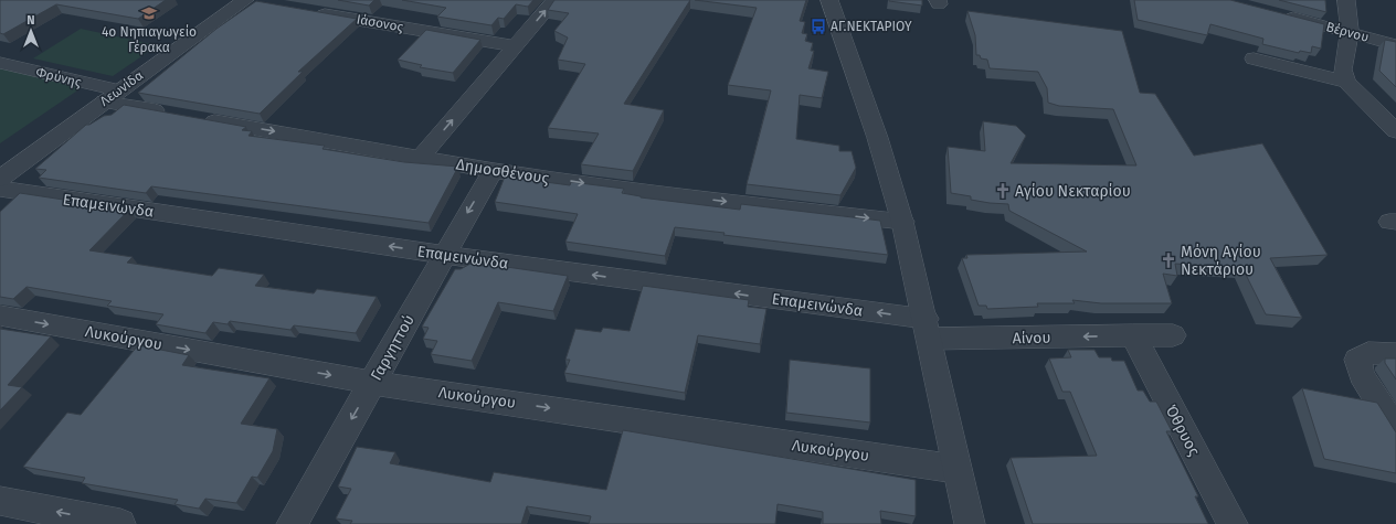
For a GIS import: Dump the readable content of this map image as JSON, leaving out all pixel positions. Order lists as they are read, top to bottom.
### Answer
{
  "streets": {
    "street": [
      "Ιάσονος",
      "Βέρνου",
      "Φρύνης",
      "Λεωνίδα",
      "Δημοσθένους",
      "Επαμεινώνδα",
      "Λυκούργου",
      "Αίνου",
      "Γαργηττού",
      "Όθρυος"
    ]
  },
  "crossings": [
    ["Φρύνης", "Λεωνίδα"],
    ["Λεωνίδα", "Επαμεινώνδα"],
    ["Δημοσθένους", "Γαργηττού"],
    ["Επαμεινώνδα", "Αίνου"],
    ["Επαμεινώνδα", "Γαργηττού"],
    ["Λυκούργου", "Γαργηττού"],
    ["Αίνου", "Όθρυος"]
  ],
  "one_way": [
    "Δημοσθένους",
    "Επαμεινώνδα",
    "Λυκούργου",
    "Αίνου",
    "Γαργηττού"
  ],
  "places": {
    "school or university": ["4ο Νηπιαγωγείο Γέρακα"],
    "bus stop": ["ΑΓ.ΝΕΚΤΑΡΙΟΥ"],
    "church": ["Αγίου Νεκταρίου", "Μόνη Αγίου Νεκτάριου"]
  },
  "north": "top"
}
